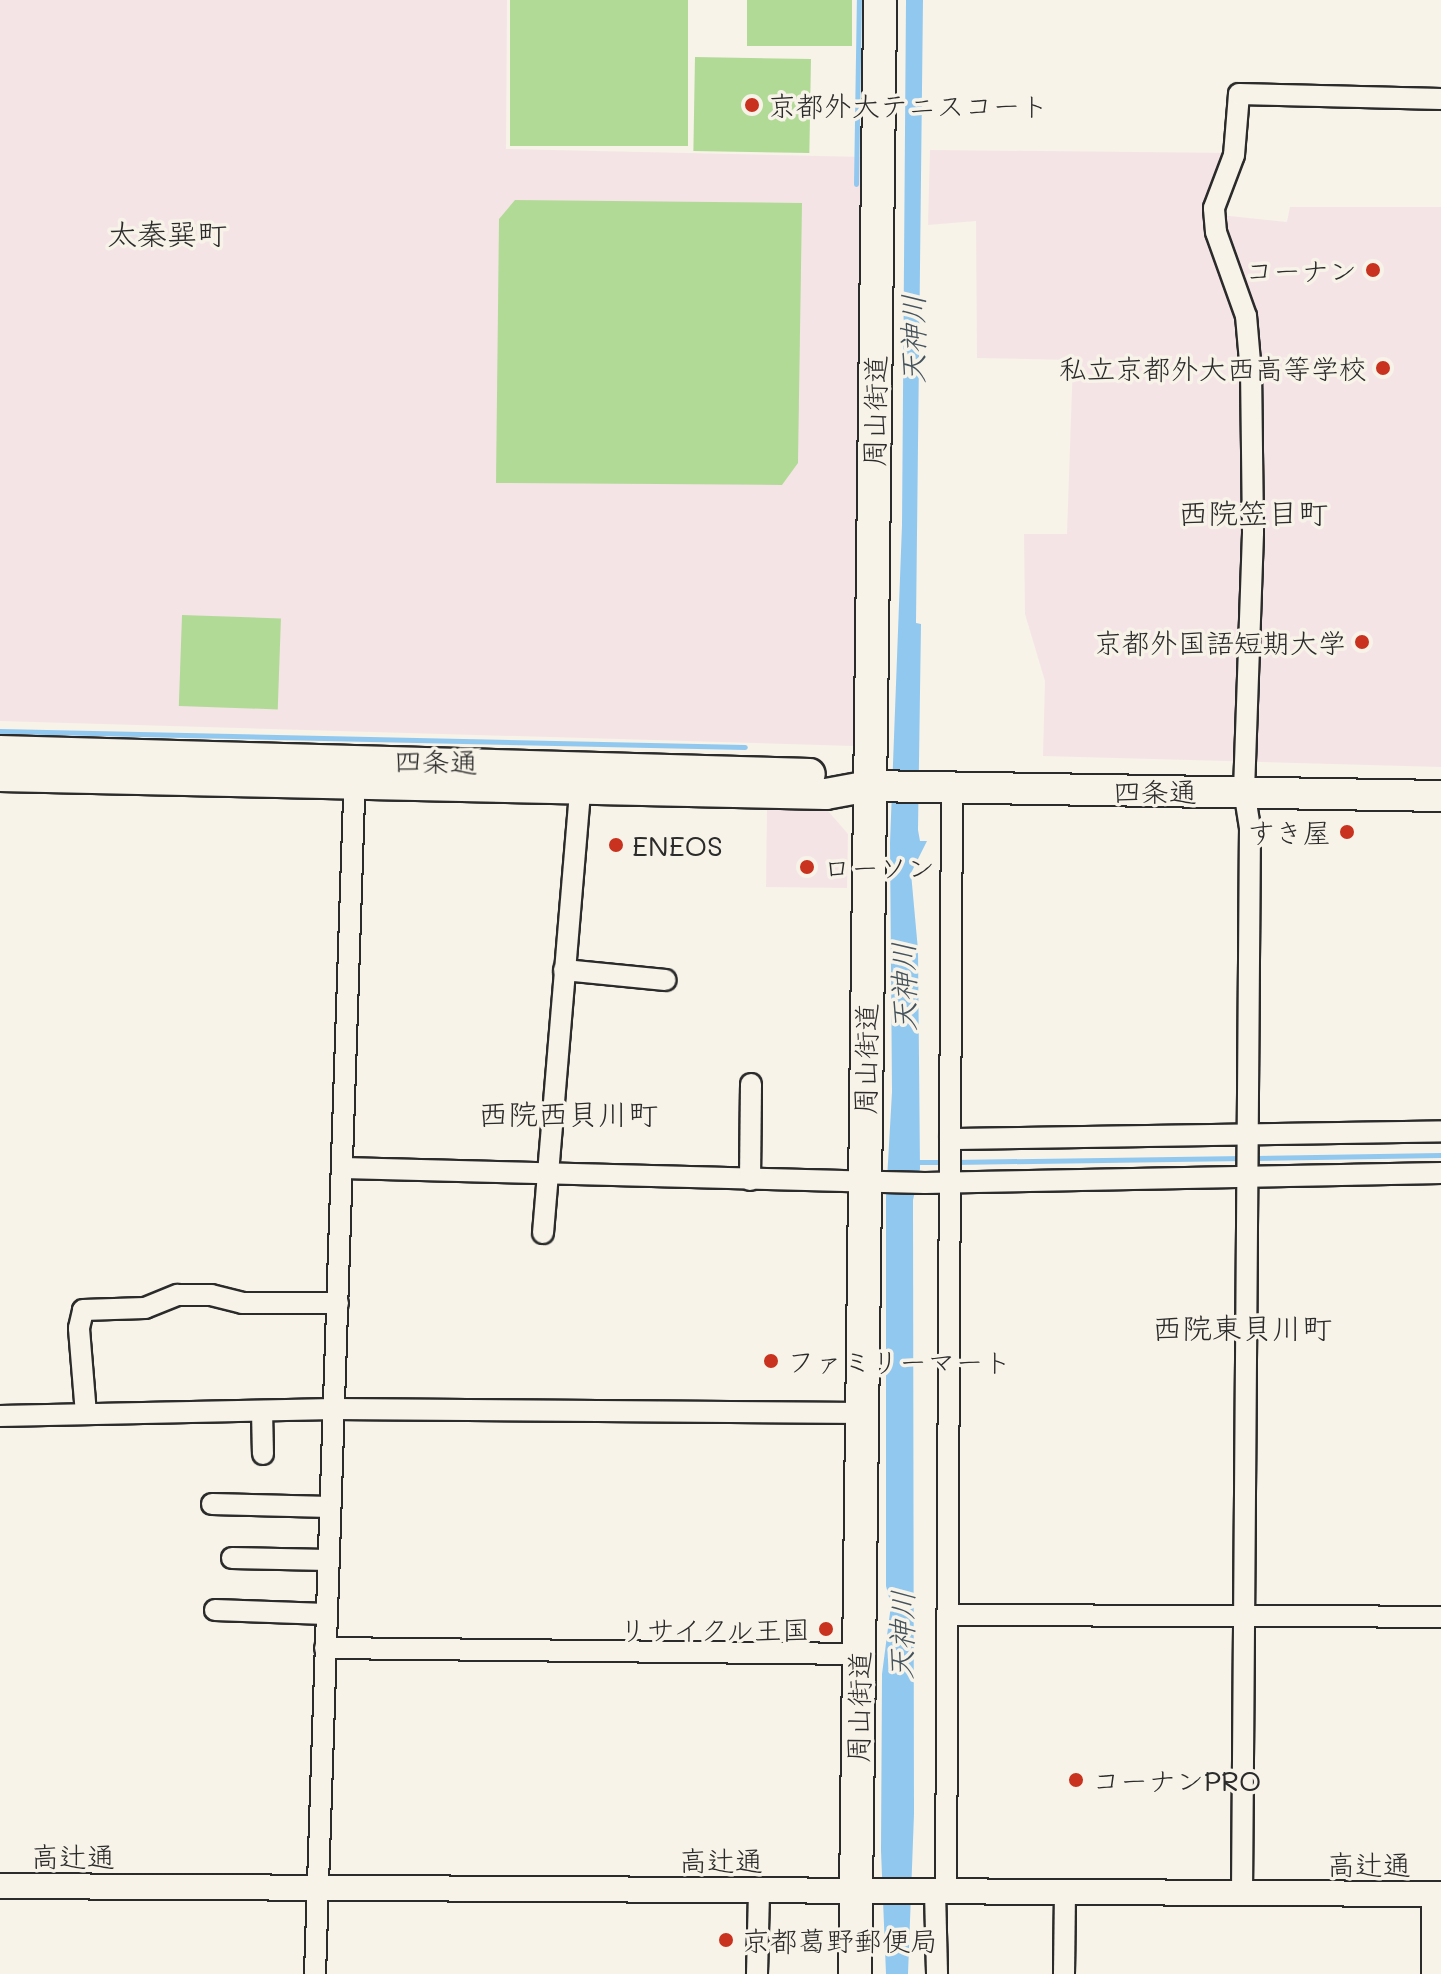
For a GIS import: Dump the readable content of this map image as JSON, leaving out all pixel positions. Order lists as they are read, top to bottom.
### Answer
{
  "streets": {
    "highway": ["周山街道"],
    "main road": ["四条通"],
    "street": ["高辻通"]
  },
  "crossings": [
    ["周山街道", "四条通"],
    ["周山街道", "高辻通"]
  ],
  "districts": [
    "太秦巽町",
    "西院笠目町",
    "西院西貝川町",
    "西院東貝川町"
  ],
  "water": ["天神川"],
  "places": [
    "京都外大テニスコート",
    "コーナン",
    "私立京都外大西高等学校",
    "京都外国語短期大学",
    "すき屋",
    "ENEOS",
    "ローソン",
    "ファミリーマート",
    "リサイクル王国",
    "コーナンPRO",
    "京都葛野郵便局"
  ]
}
